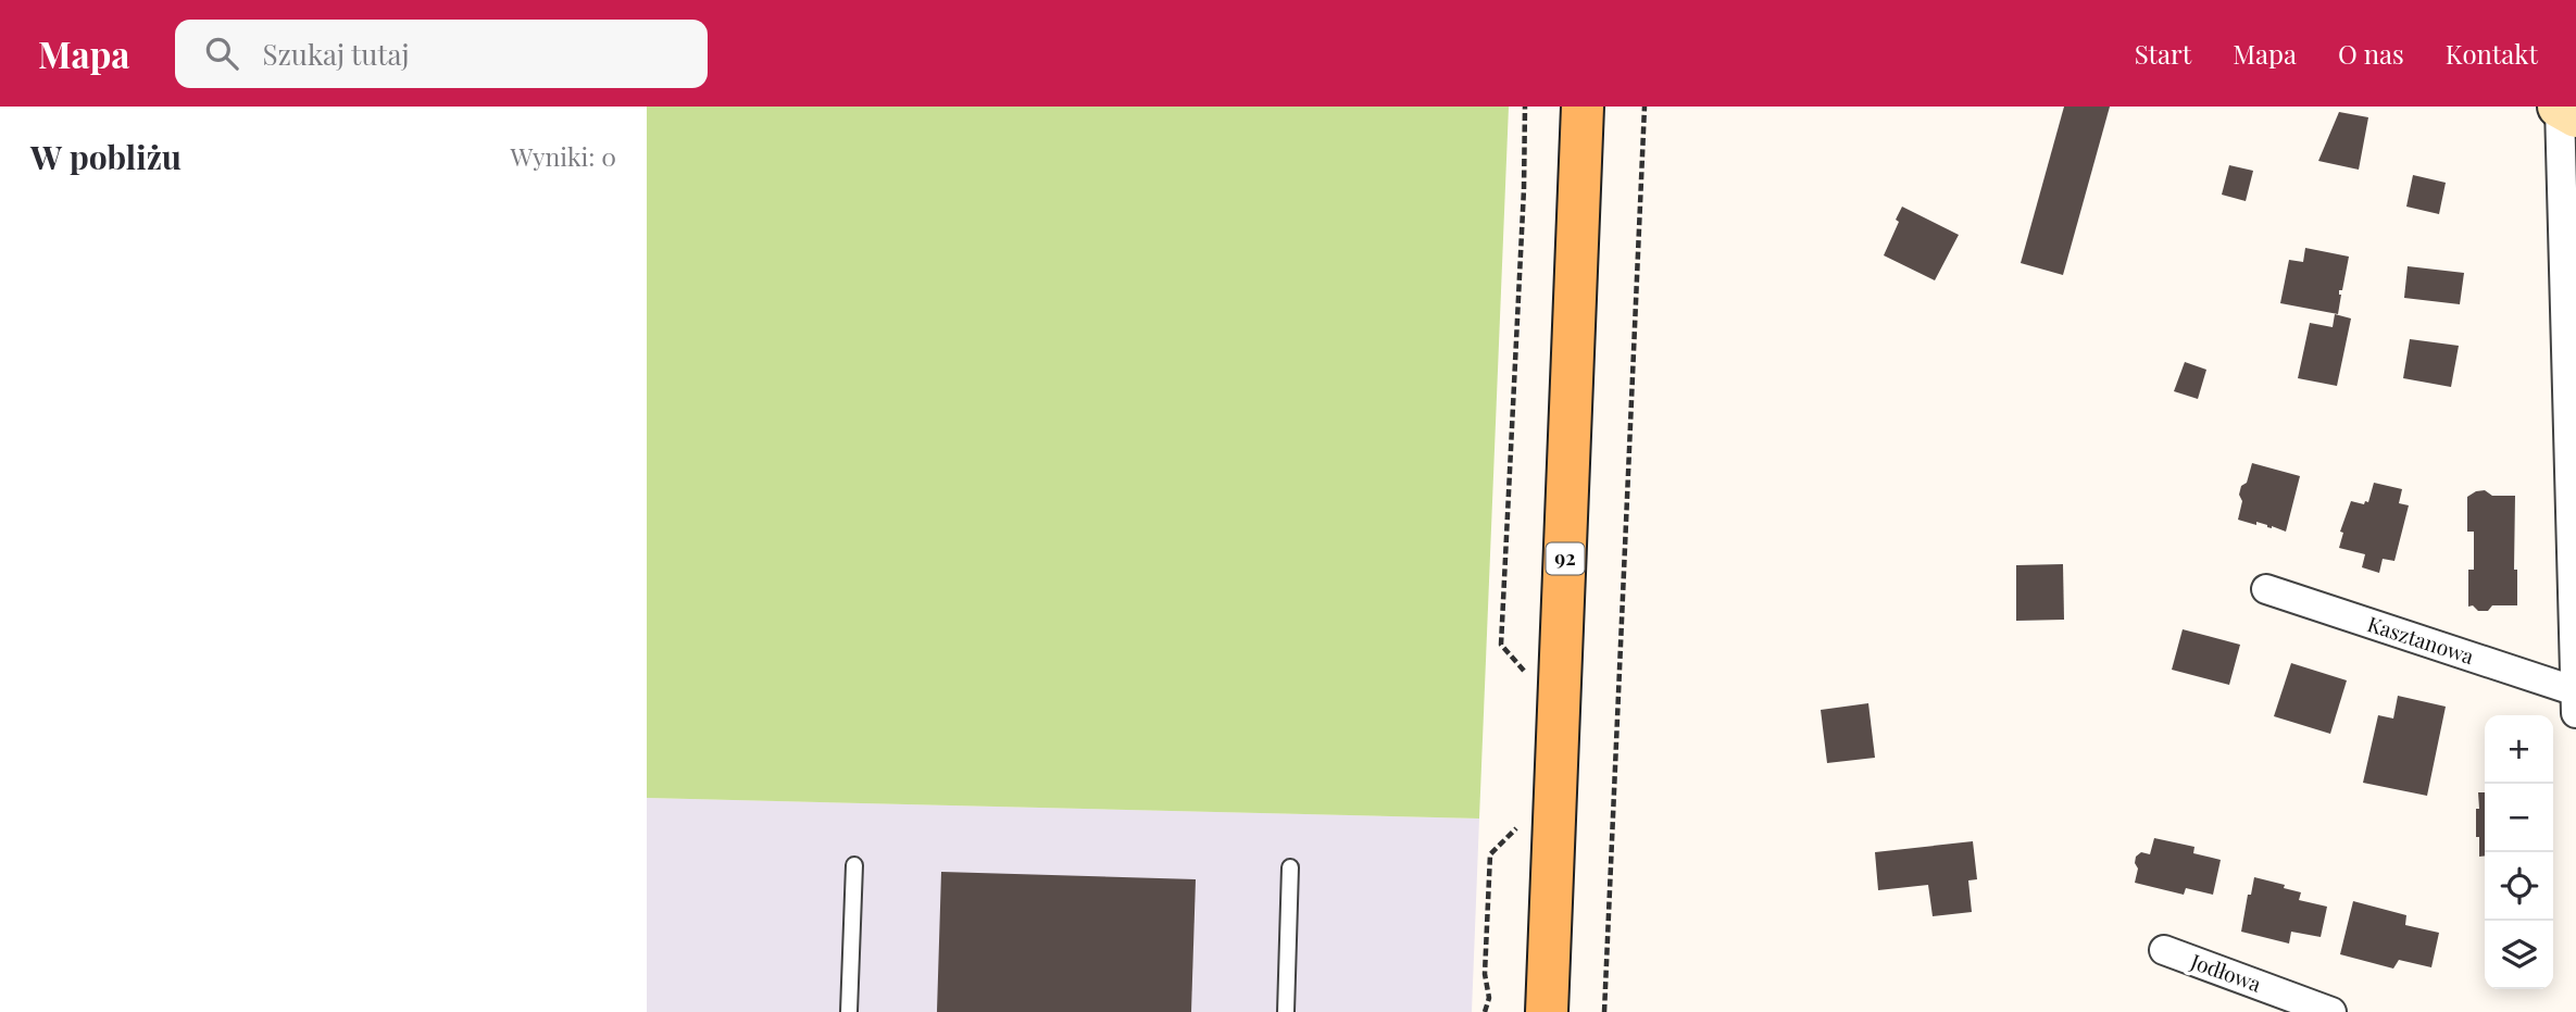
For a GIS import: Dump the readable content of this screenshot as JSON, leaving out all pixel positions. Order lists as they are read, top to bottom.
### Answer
{
  "streets": {
    "main road": ["92"],
    "street": ["Kasztanowa", "Jodłowa"]
  },
  "page": {
    "header": "Mapa",
    "search": "Szukaj tutaj",
    "nav": [
      "Start",
      "Mapa",
      "O nas",
      "Kontakt"
    ],
    "heading": ["W pobliżu", "Wyniki: 0"],
    "map_buttons": ["+", "−"]
  }
}
